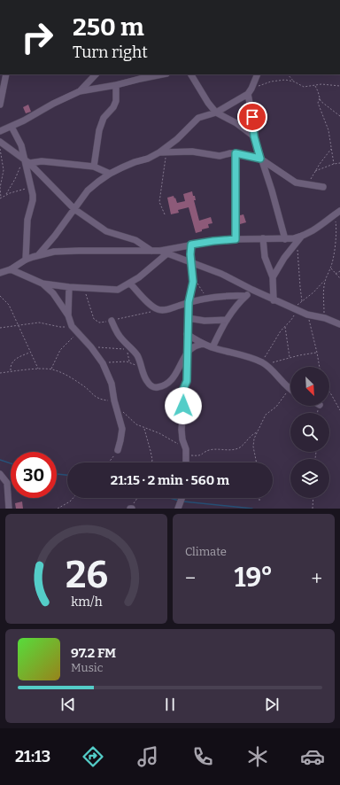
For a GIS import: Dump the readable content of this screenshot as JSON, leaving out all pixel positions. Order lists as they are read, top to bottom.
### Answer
{
  "north": "bottom right",
  "page": {
    "turn": ["250 m", "Turn right"],
    "limit": "30",
    "trip": "21:15 · 2 min · 560 m",
    "tile": "Climate",
    "heat": ["−", "19°", "+"],
    "song": ["97.2 FM", "Music"],
    "tabs": "21:13",
    "gauge": ["26", "km/h"]
  }
}
